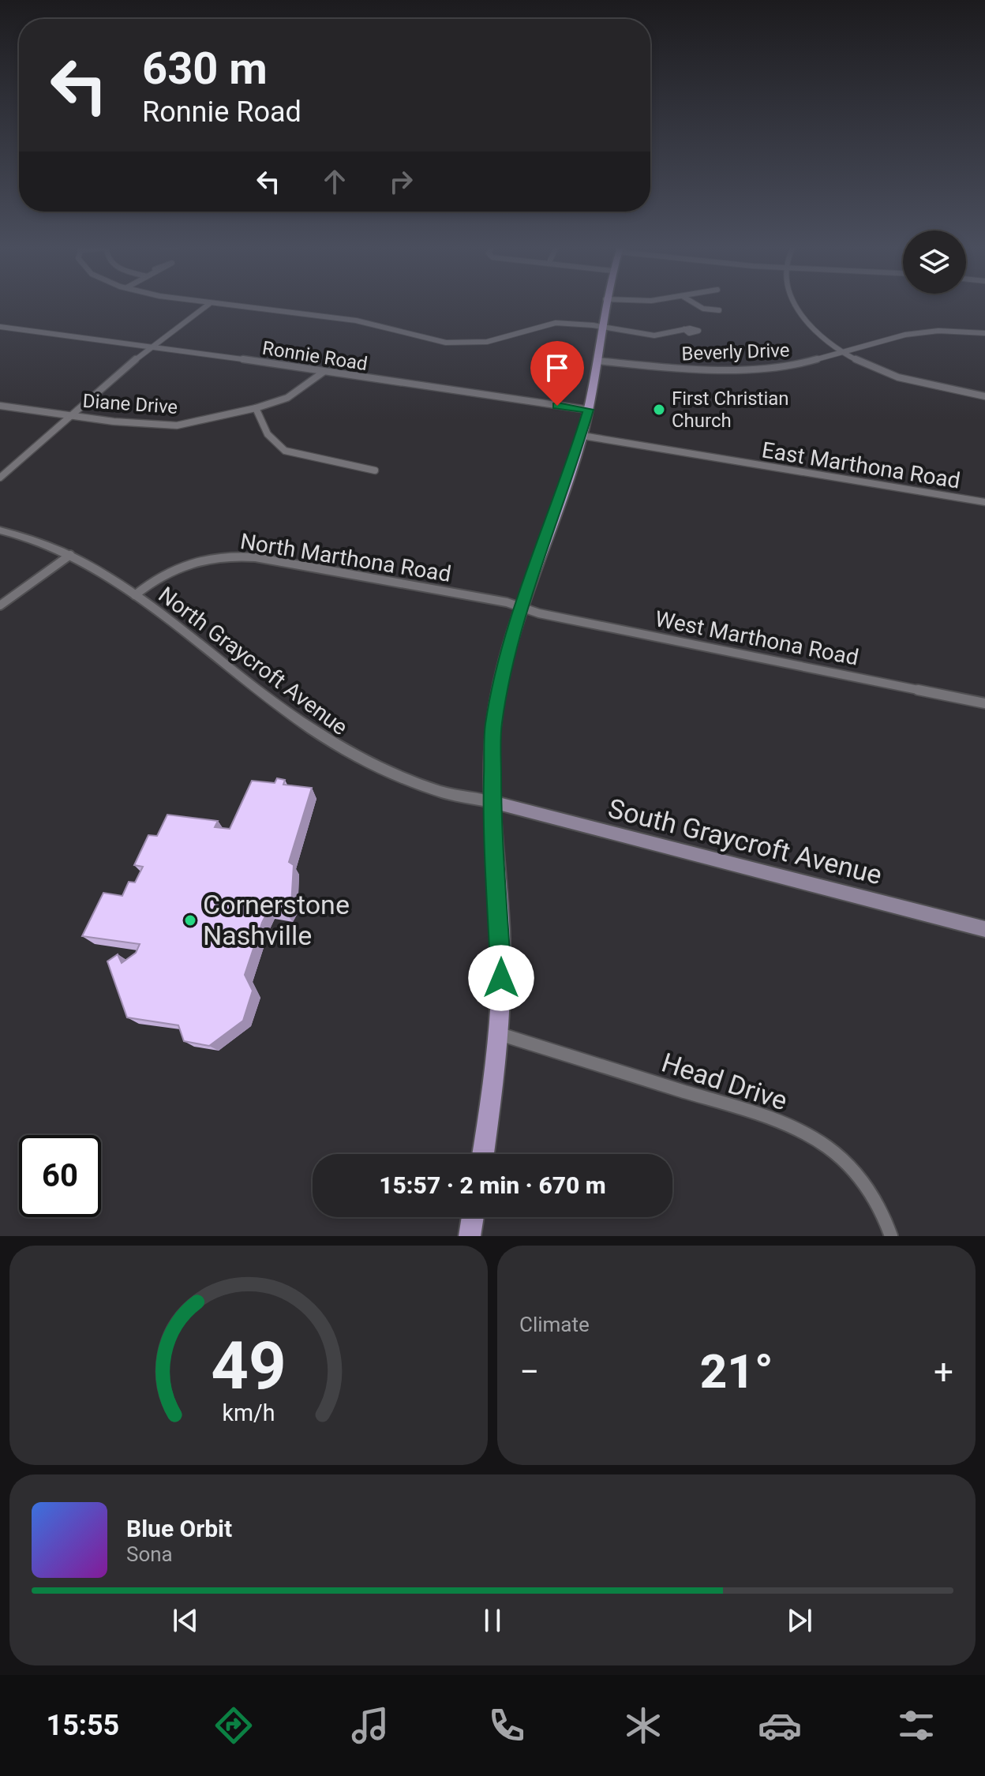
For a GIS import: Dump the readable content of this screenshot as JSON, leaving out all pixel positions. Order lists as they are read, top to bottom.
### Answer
{
  "streets": {
    "main road": ["South Graycroft Avenue"],
    "street": [
      "Beverly Drive",
      "Ronnie Road",
      "Diane Drive",
      "East Marthona Road",
      "North Marthona Road",
      "West Marthona Road",
      "North Graycroft Avenue",
      "Head Drive"
    ]
  },
  "crossings": [
    ["Ronnie Road", "Diane Drive"],
    ["North Marthona Road", "West Marthona Road"],
    ["North Marthona Road", "North Graycroft Avenue"],
    ["North Graycroft Avenue", "South Graycroft Avenue"]
  ],
  "places": ["First Christian Church", "Cornerstone Nashville"],
  "page": {
    "turn": ["630 m", "Ronnie Road"],
    "limit": "60",
    "trip": "15:57 · 2 min · 670 m",
    "tile": "Climate",
    "heat": ["−", "21°", "+"],
    "song": ["Blue Orbit", "Sona"],
    "tabs": "15:55",
    "gauge": ["49", "km/h"]
  }
}
